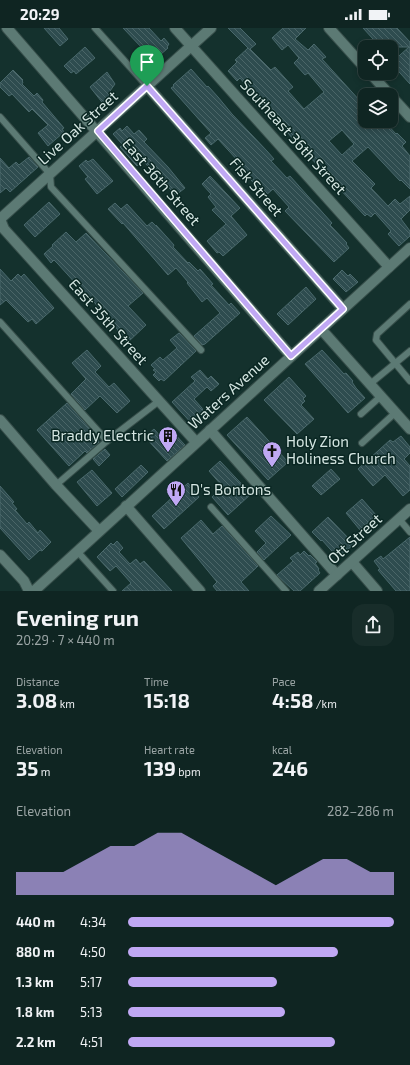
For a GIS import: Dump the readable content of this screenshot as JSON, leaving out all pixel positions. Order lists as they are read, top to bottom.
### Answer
{
  "streets": {
    "street": [
      "Live Oak Street",
      "Southeast 36th Street",
      "East 36th Street",
      "Fisk Street",
      "East 35th Street",
      "Waters Avenue",
      "Ott Street"
    ]
  },
  "crossings": [
    ["Live Oak Street", "Southeast 36th Street"],
    ["Live Oak Street", "East 36th Street"],
    ["Live Oak Street", "Fisk Street"],
    ["Live Oak Street", "East 35th Street"],
    ["Southeast 36th Street", "Waters Avenue"],
    ["East 36th Street", "Waters Avenue"],
    ["Fisk Street", "Waters Avenue"],
    ["East 35th Street", "Waters Avenue"]
  ],
  "places": {
    "building": ["Braddy Electric"],
    "church": ["Holy Zion Holiness Church"],
    "restaurant": ["D's Bontons"]
  },
  "page": {
    "status": "20:29",
    "heading": ["Evening run", "20:29 · 7 × 440 m"],
    "stats": [
      ["Distance", "3.08 km"],
      ["Time", "15:18"],
      ["Pace", "4:58 /km"],
      ["Elevation", "35 m"],
      ["Heart rate", "139 bpm"],
      ["kcal", "246"]
    ],
    "chart": ["Elevation", "282–286 m"],
    "list": [
      {
        "name": "440 m",
        "note": "4:34"
      },
      {
        "name": "880 m",
        "note": "4:50"
      },
      {
        "name": "1.3 km",
        "note": "5:17"
      },
      {
        "name": "1.8 km",
        "note": "5:13"
      },
      {
        "name": "2.2 km",
        "note": "4:51"
      }
    ]
  }
}
